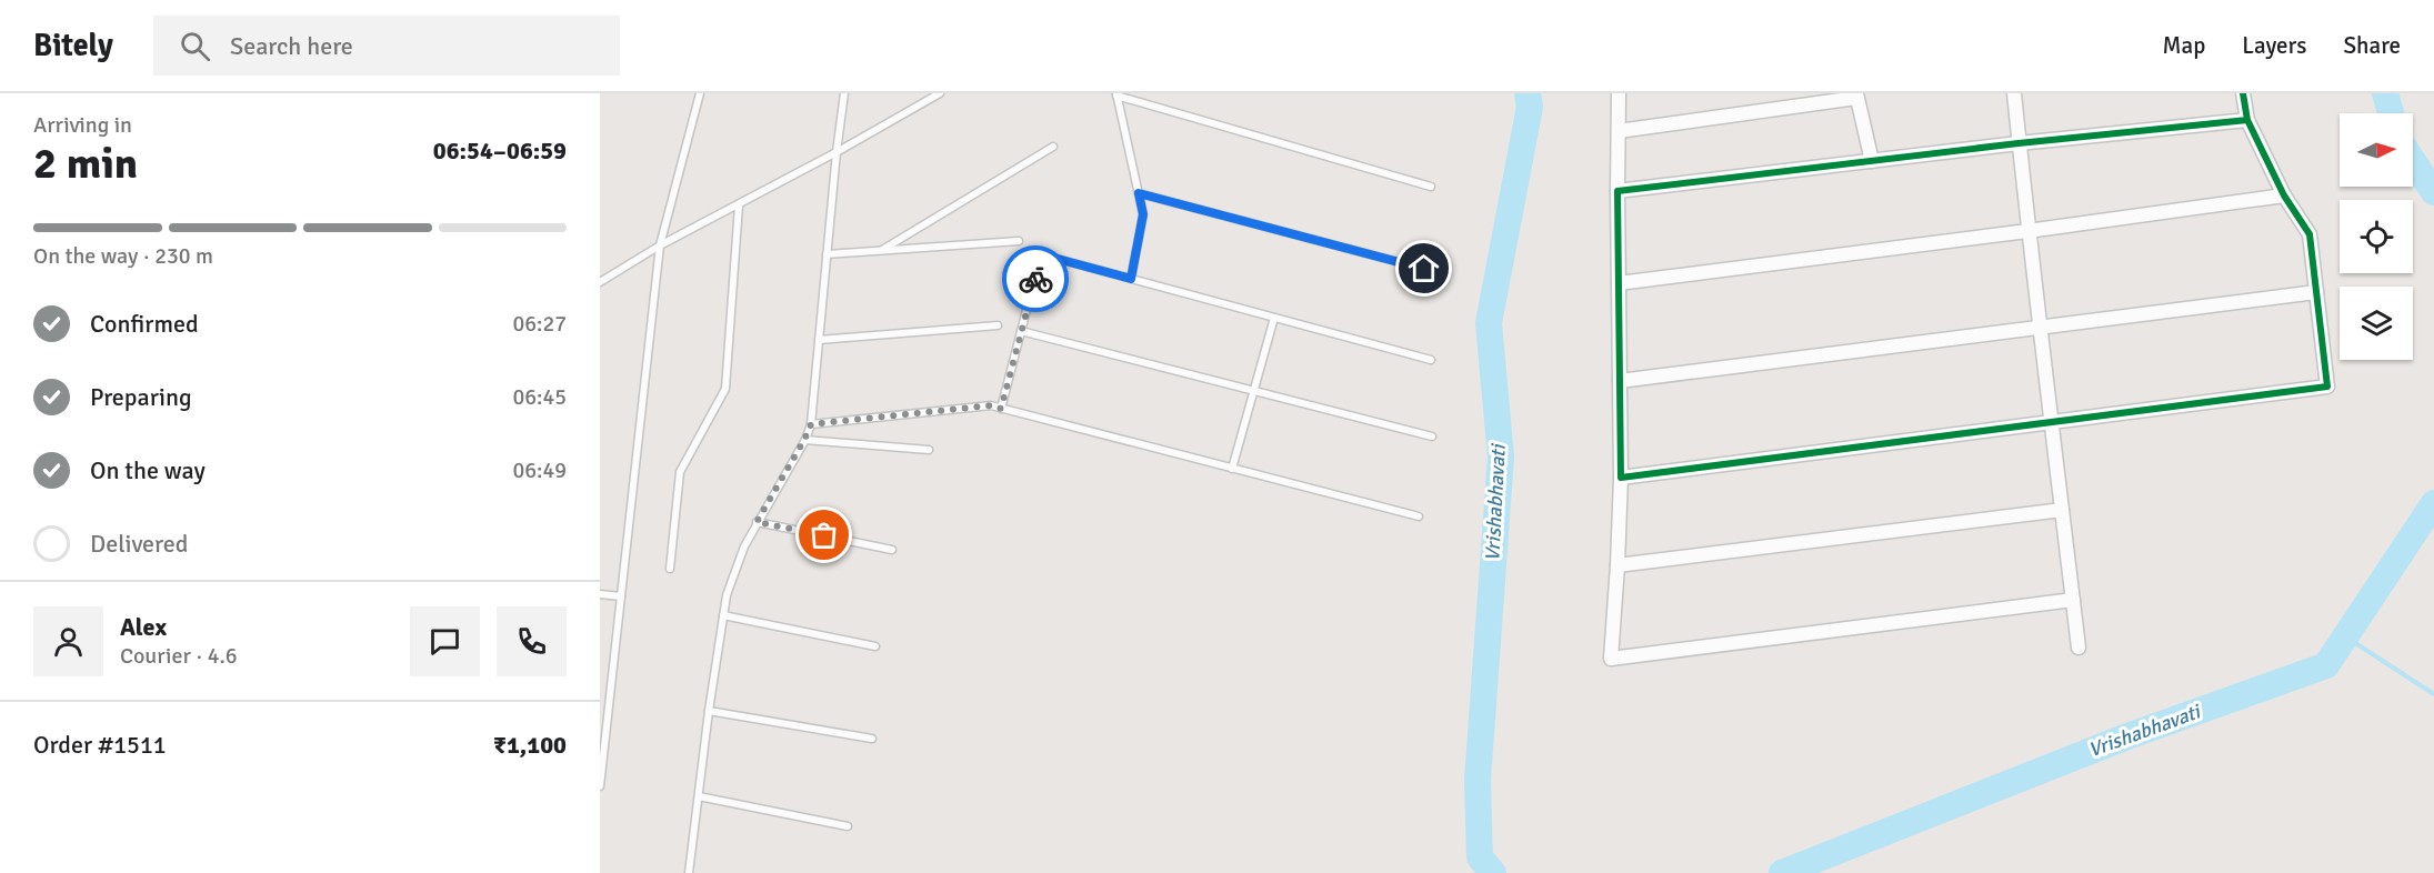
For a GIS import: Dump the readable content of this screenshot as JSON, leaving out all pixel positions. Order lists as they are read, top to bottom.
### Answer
{
  "water": ["Vrishabhavati"],
  "north": "right",
  "page": {
    "header": "Bitely",
    "search": "Search here",
    "nav": ["Map", "Layers", "Share"],
    "heading": ["2 min", "Arriving in", "06:54–06:59"],
    "panel": [
      "Alex",
      "Courier · 4.6",
      "Order #1511",
      "₹1,100"
    ],
    "bar": "On the way · 230 m",
    "list": [
      ["Confirmed", "06:27"],
      ["Preparing", "06:45"],
      ["On the way", "06:49"],
      "Delivered"
    ]
  }
}
